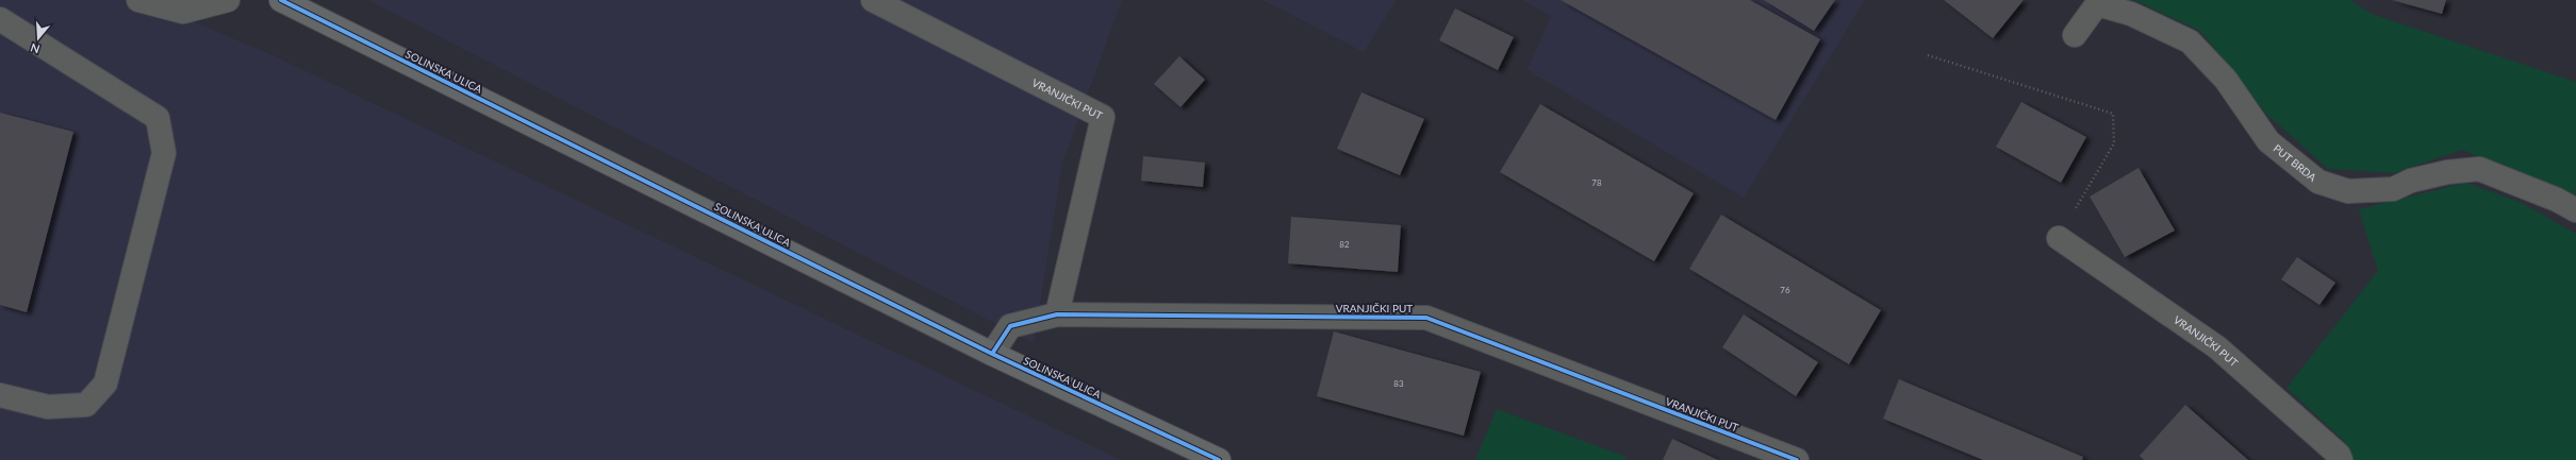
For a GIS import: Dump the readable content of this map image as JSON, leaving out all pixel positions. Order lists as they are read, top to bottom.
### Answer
{
  "streets": {
    "main road": ["SOLINSKA ULICA"],
    "street": ["VRANJIČKI PUT", "PUT BRDA"]
  },
  "crossings": [
    ["SOLINSKA ULICA", "VRANJIČKI PUT"]
  ],
  "house_numbers": [
    "78",
    "82",
    "76",
    "83"
  ],
  "north": "bottom"
}
